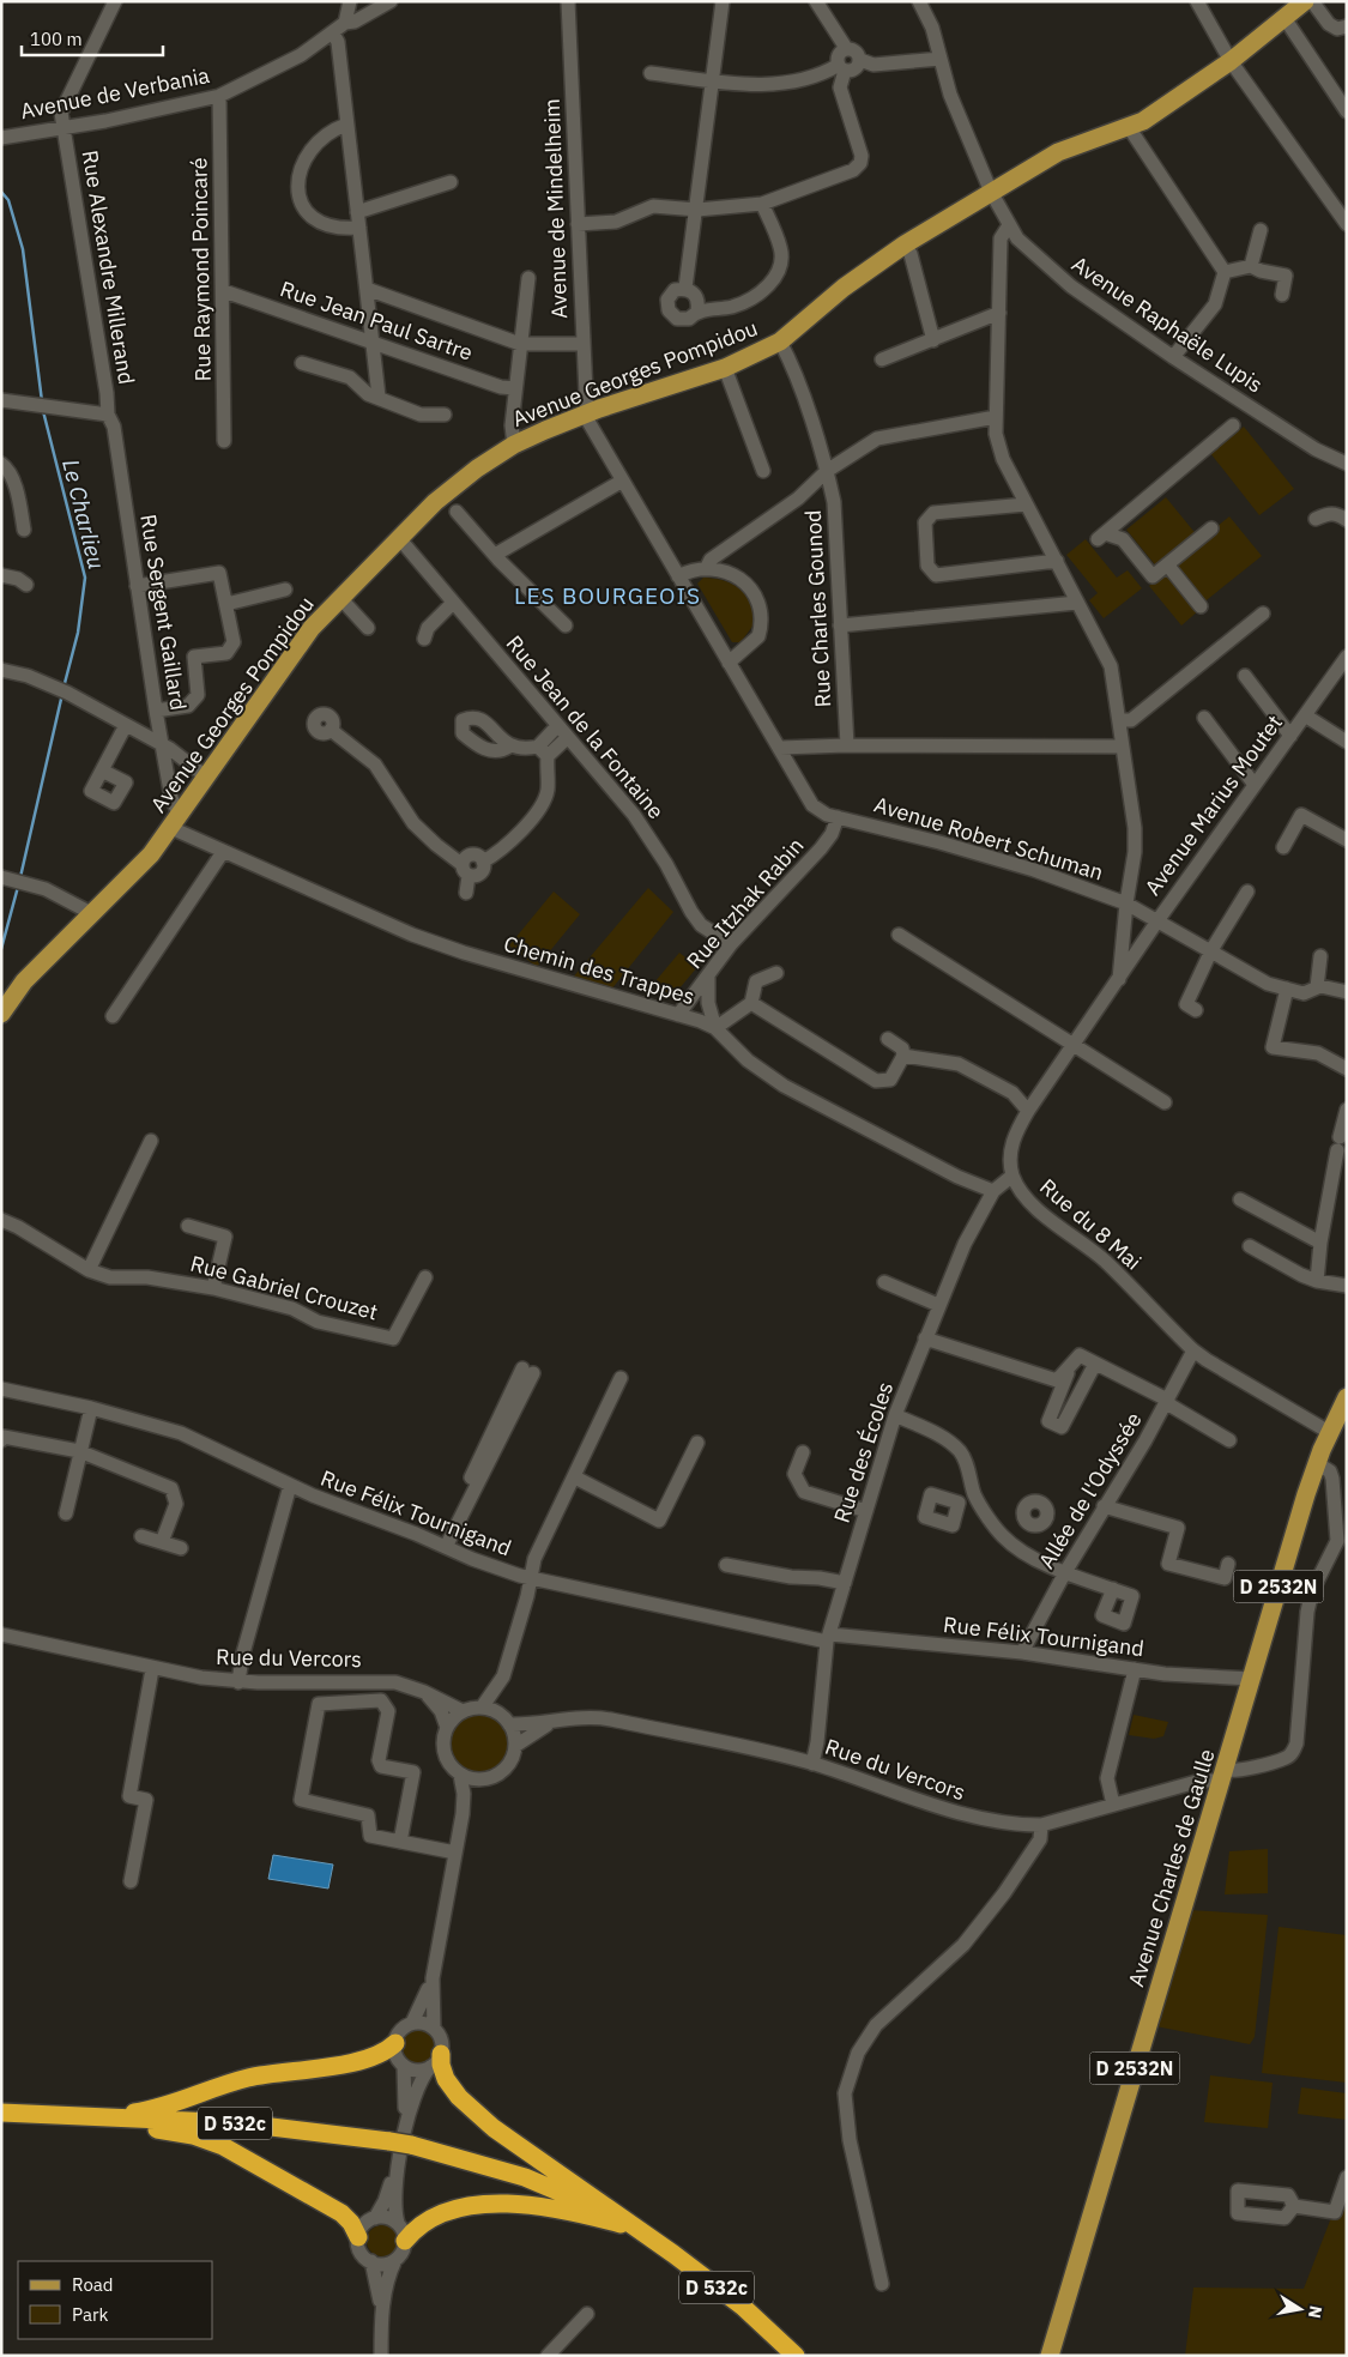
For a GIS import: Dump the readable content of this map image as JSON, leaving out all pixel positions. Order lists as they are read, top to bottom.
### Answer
{
  "streets": {
    "highway": ["D 532c"],
    "main road": ["Avenue Georges Pompidou", "D 2532N", "Avenue Charles de Gaulle"],
    "street": [
      "Avenue de Verbania",
      "Avenue de Mindelheim",
      "Rue Alexandre Millerand",
      "Rue Raymond Poincaré",
      "Rue Jean Paul Sartre",
      "Avenue Raphaële Lupis",
      "Rue Charles Gounod",
      "Rue Sergent Gaillard",
      "Rue Jean de la Fontaine",
      "Avenue Marius Moutet",
      "Avenue Robert Schuman",
      "Rue Itzhak Rabin",
      "Chemin des Trappes",
      "Rue du 8 Mai",
      "Rue Gabriel Crouzet",
      "Rue des Écoles",
      "Allée de l'Odyssée",
      "Rue Félix Tournigand",
      "Rue du Vercors"
    ]
  },
  "crossings": [
    ["Avenue de Verbania", "Rue Alexandre Millerand"],
    ["Avenue de Verbania", "Rue Raymond Poincaré"],
    ["Avenue de Mindelheim", "Avenue Georges Pompidou"],
    ["Rue Alexandre Millerand", "Rue Sergent Gaillard"],
    ["Rue Raymond Poincaré", "Rue Jean Paul Sartre"],
    ["Avenue Raphaële Lupis", "Avenue Georges Pompidou"],
    ["Avenue Georges Pompidou", "Rue Charles Gounod"],
    ["Avenue Georges Pompidou", "Rue Sergent Gaillard"],
    ["Avenue Georges Pompidou", "Rue Jean de la Fontaine"],
    ["Avenue Georges Pompidou", "Chemin des Trappes"],
    ["Rue Sergent Gaillard", "Chemin des Trappes"],
    ["Rue Jean de la Fontaine", "Rue Itzhak Rabin"],
    ["Avenue Marius Moutet", "Avenue Robert Schuman"],
    ["Avenue Marius Moutet", "Rue du 8 Mai"],
    ["Avenue Robert Schuman", "Rue Itzhak Rabin"],
    ["Rue Itzhak Rabin", "Chemin des Trappes"],
    ["Chemin des Trappes", "Rue des Écoles"],
    ["Rue du 8 Mai", "Rue des Écoles"],
    ["Rue du 8 Mai", "Allée de l'Odyssée"],
    ["Rue du 8 Mai", "Avenue Charles de Gaulle"],
    ["Rue des Écoles", "Rue Félix Tournigand"],
    ["Rue des Écoles", "Rue du Vercors"],
    ["Allée de l'Odyssée", "Rue Félix Tournigand"],
    ["Rue Félix Tournigand", "Avenue Charles de Gaulle"],
    ["Rue du Vercors", "Avenue Charles de Gaulle"]
  ],
  "districts": ["LES BOURGEOIS"],
  "water": ["Le Charlieu"],
  "legend": ["Road", "Park"],
  "scale_bar": "100 m",
  "north": "right"
}
